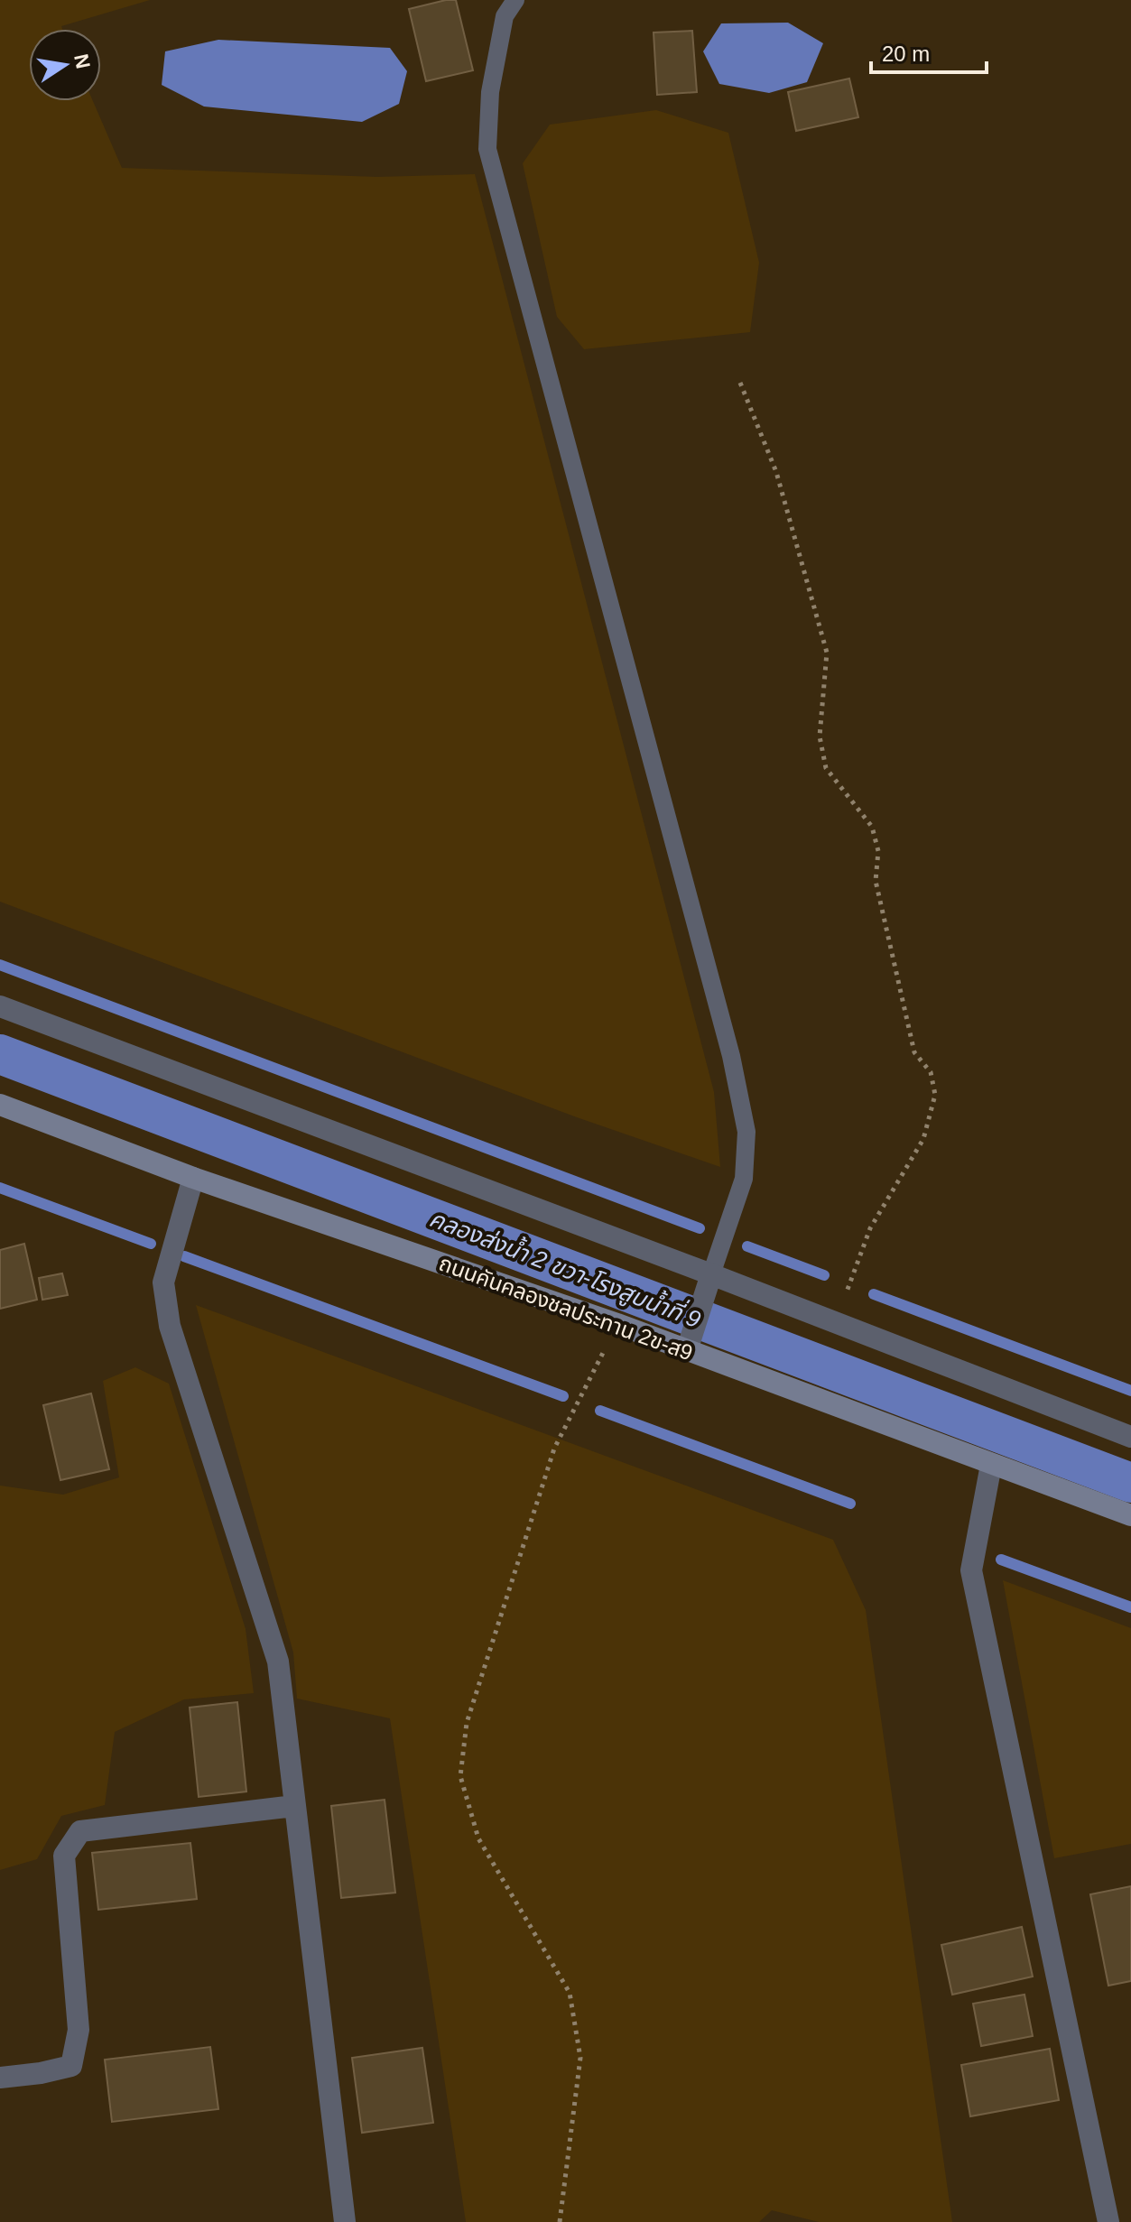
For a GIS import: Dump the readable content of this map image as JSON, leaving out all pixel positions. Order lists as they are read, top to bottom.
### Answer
{
  "streets": {
    "street": ["ถนนคันคลองชลประทาน 2ข-ส9"]
  },
  "water": ["คลองส่งน้ำ 2 ขวา-โรงสูบน้ำที่ 9"],
  "scale_bar": "20 m",
  "north": "right"
}
